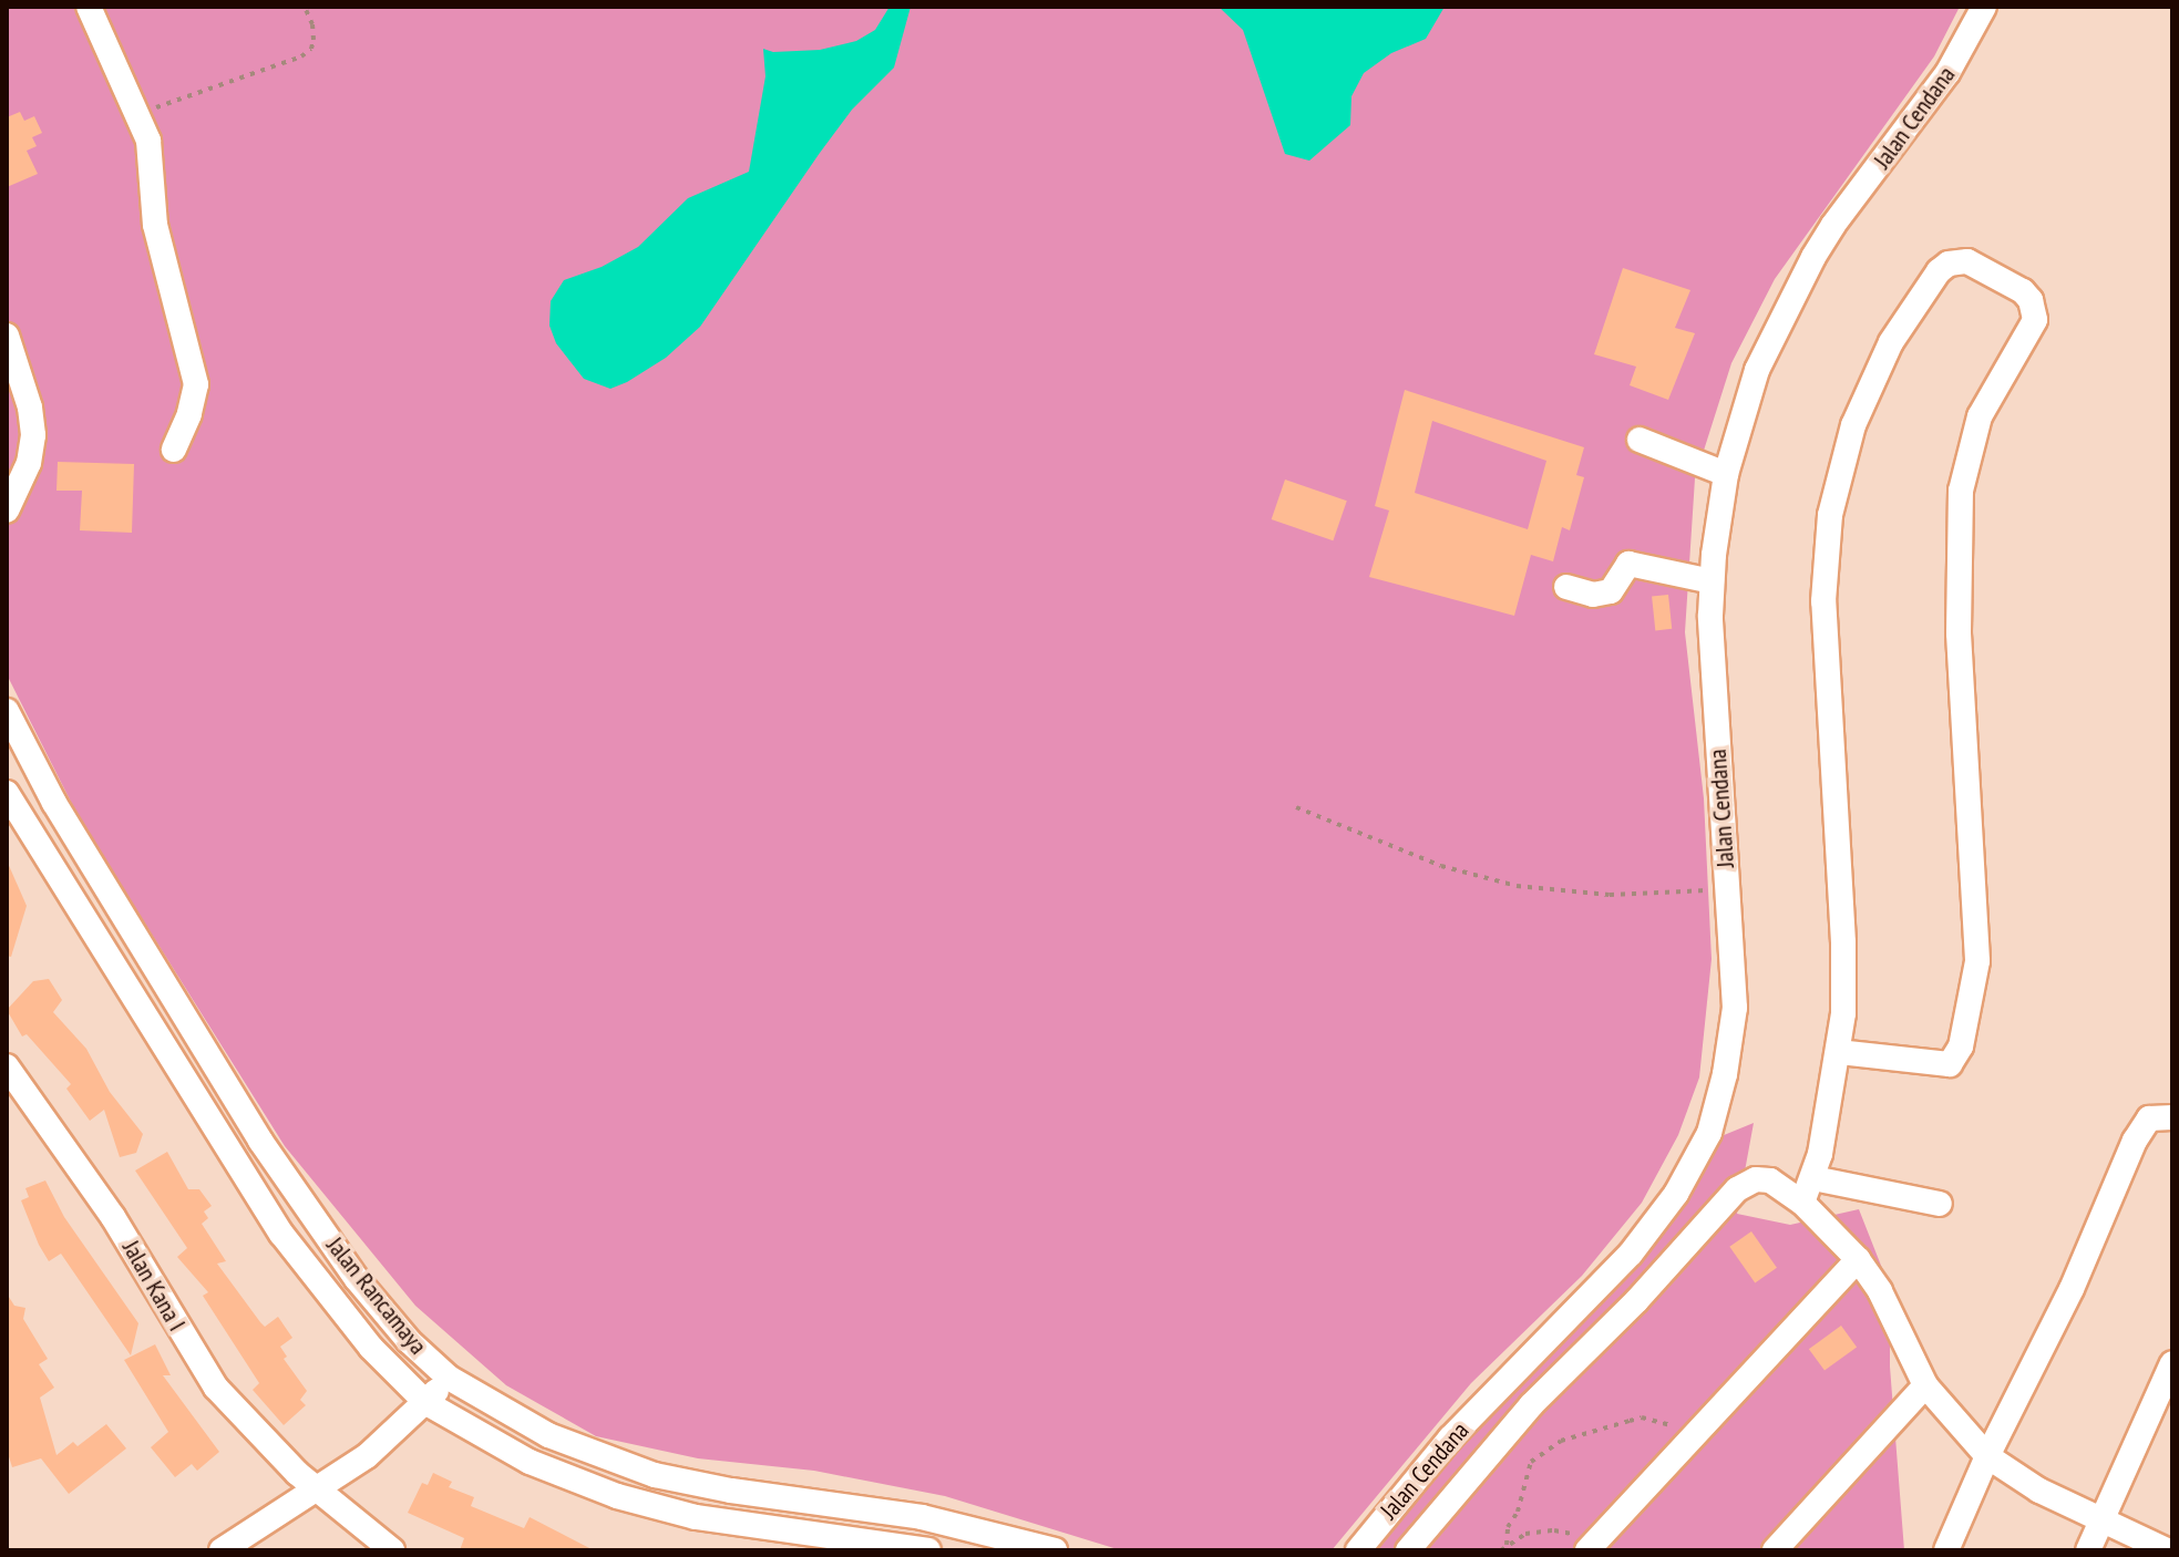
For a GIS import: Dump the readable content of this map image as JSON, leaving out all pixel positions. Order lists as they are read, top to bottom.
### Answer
{
  "streets": {
    "street": ["Jalan Cendana", "Jalan Kana I", "Jalan Rancamaya"]
  }
}
